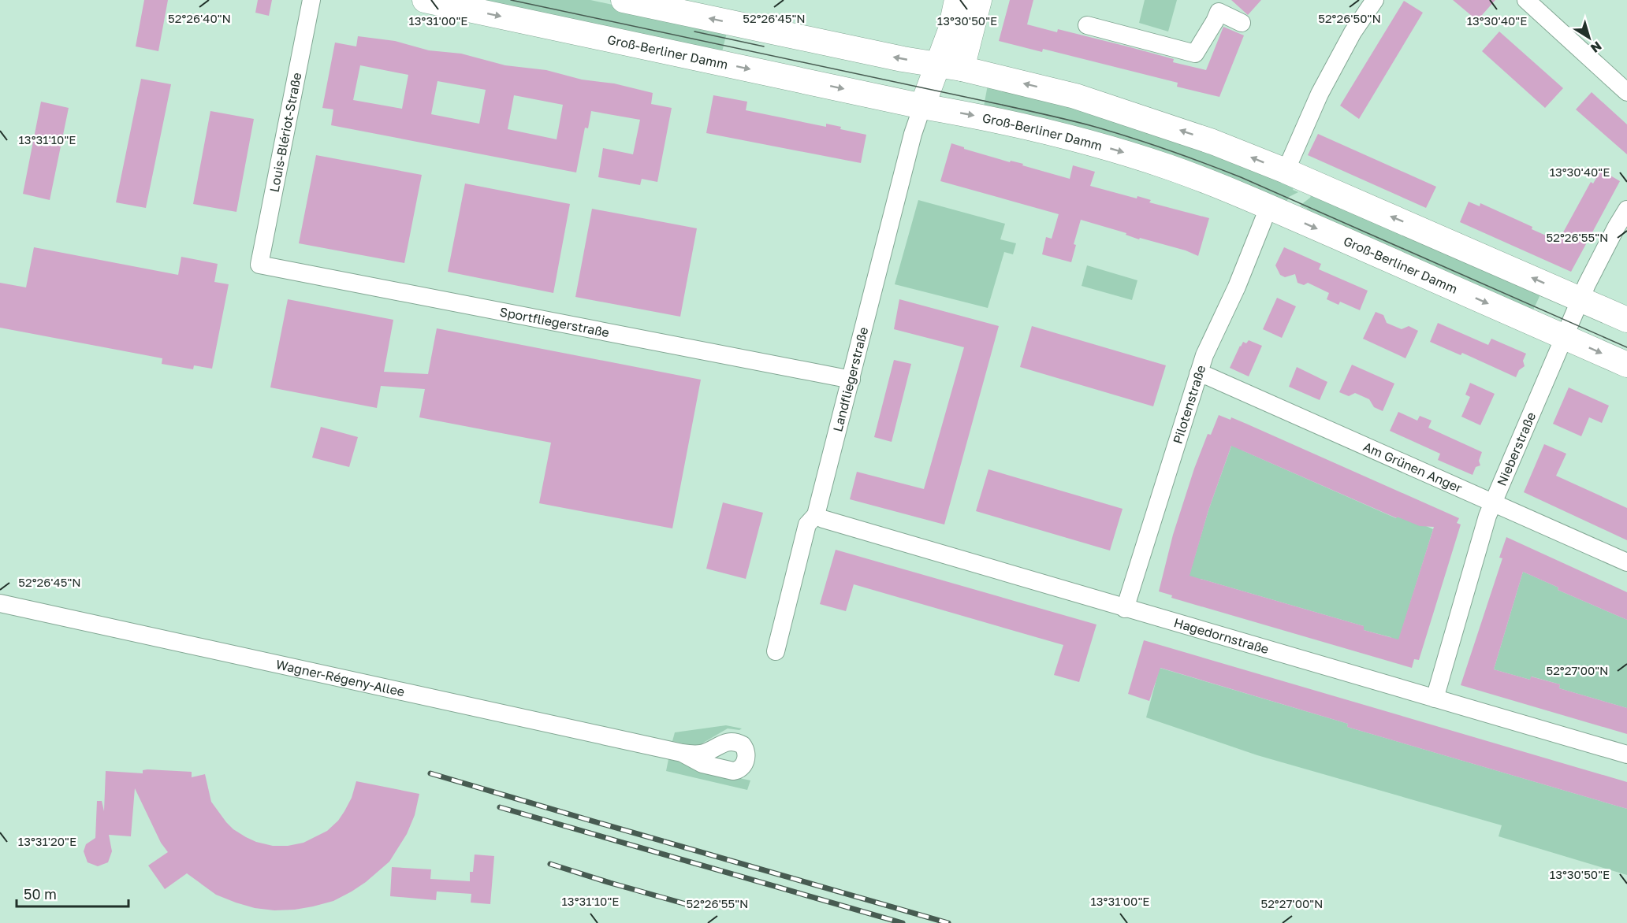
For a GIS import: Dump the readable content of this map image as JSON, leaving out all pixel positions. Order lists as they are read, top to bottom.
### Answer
{
  "streets": {
    "main road": ["Groß-Berliner Damm"],
    "street": [
      "Louis-Blériot-Straße",
      "Sportfliegerstraße",
      "Landfliegerstraße",
      "Pilotenstraße",
      "Nieberstraße",
      "Am Grünen Anger",
      "Hagedornstraße",
      "Wagner-Régeny-Allee"
    ]
  },
  "crossings": [
    ["Groß-Berliner Damm", "Landfliegerstraße"],
    ["Groß-Berliner Damm", "Pilotenstraße"],
    ["Groß-Berliner Damm", "Nieberstraße"],
    ["Louis-Blériot-Straße", "Sportfliegerstraße"],
    ["Sportfliegerstraße", "Landfliegerstraße"],
    ["Landfliegerstraße", "Hagedornstraße"],
    ["Pilotenstraße", "Am Grünen Anger"],
    ["Pilotenstraße", "Hagedornstraße"],
    ["Nieberstraße", "Am Grünen Anger"],
    ["Nieberstraße", "Hagedornstraße"]
  ],
  "scale_bar": "50 m",
  "north": "bottom right",
  "coordinates": [
    "52°26'40\"N",
    "52°26'45\"N",
    "52°26'50\"N",
    "13°31'00\"E",
    "13°30'50\"E",
    "13°30'40\"E",
    "13°31'10\"E",
    "52°26'55\"N",
    "52°27'00\"N",
    "13°31'20\"E"
  ]
}
